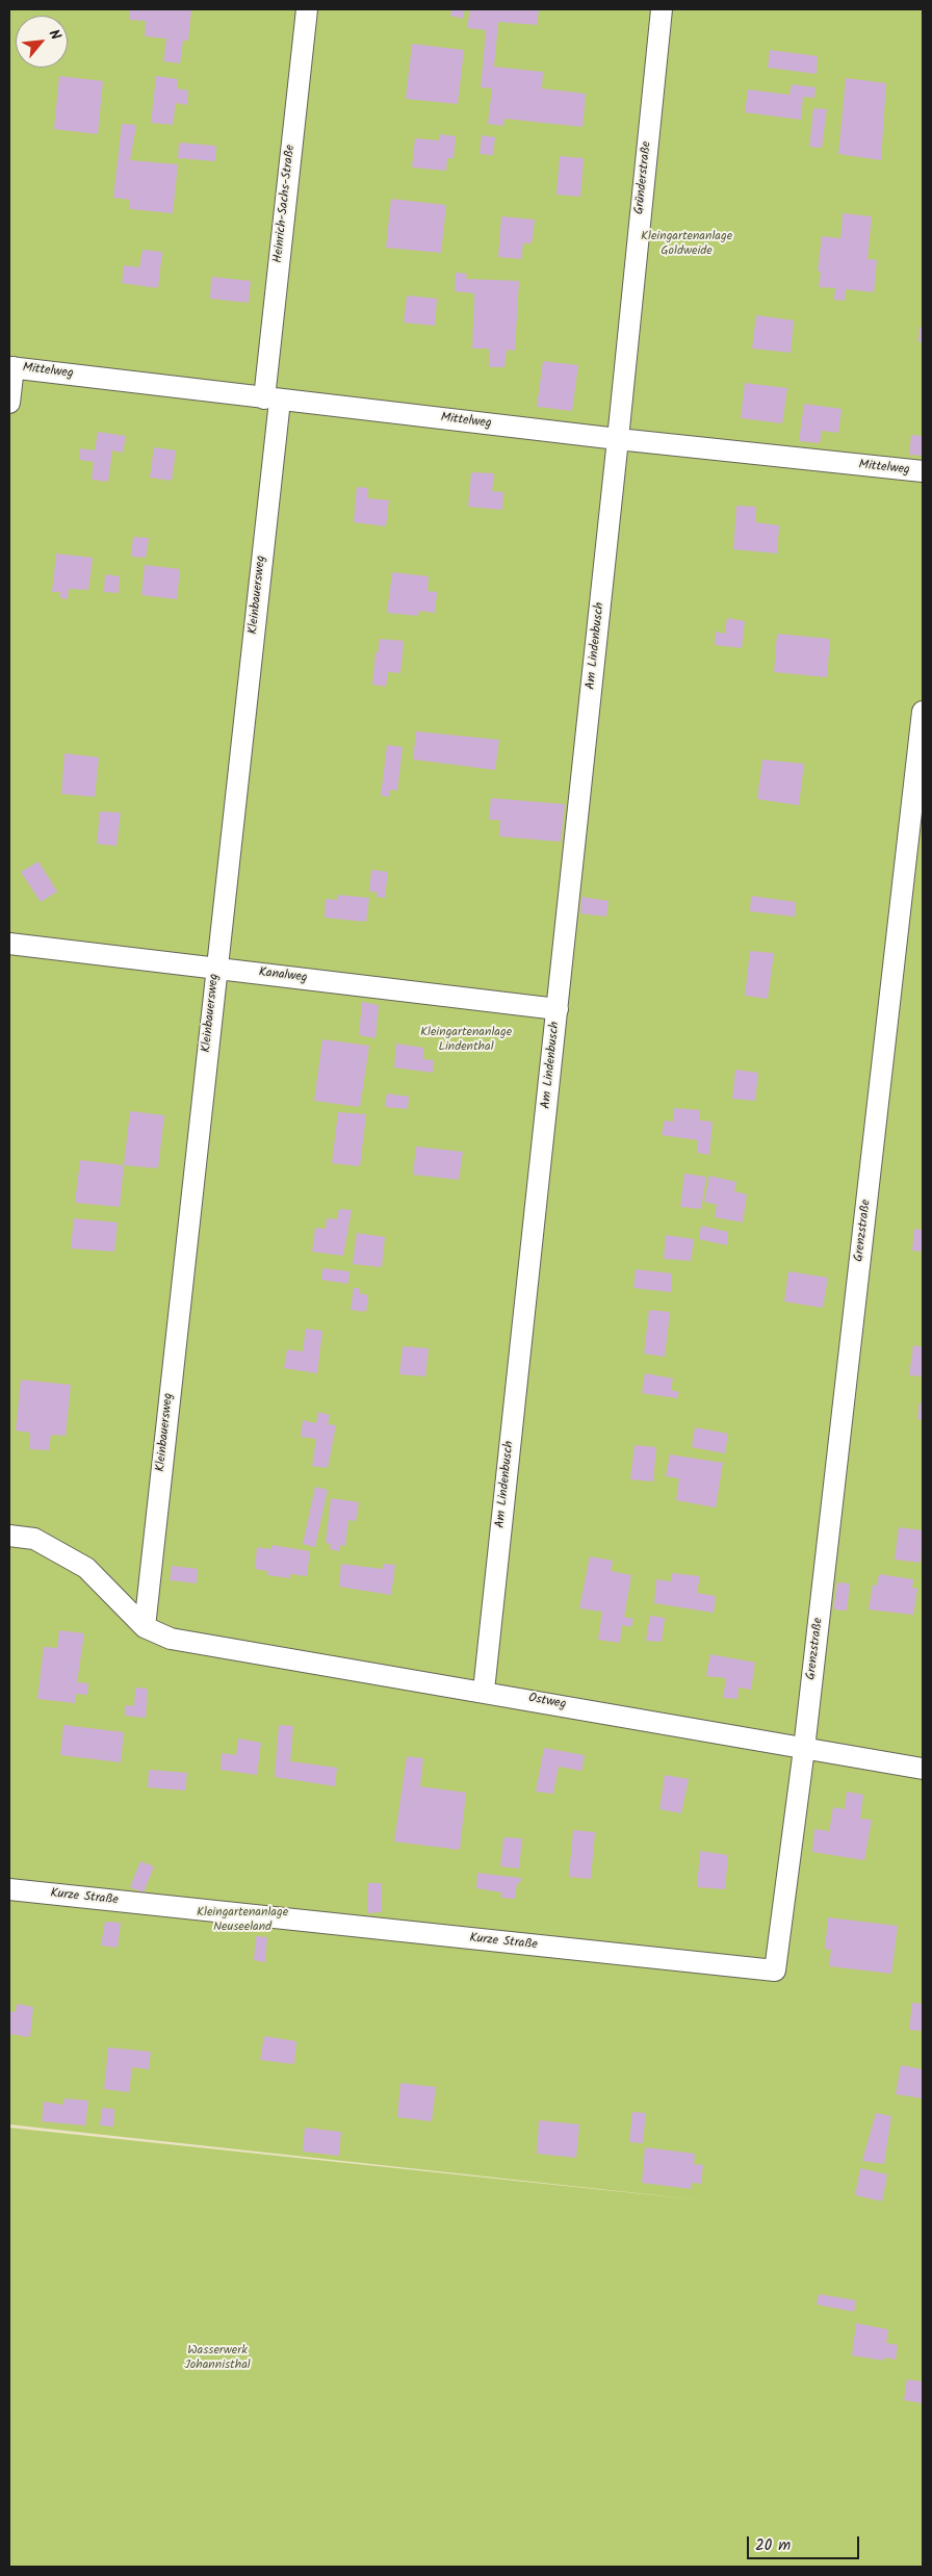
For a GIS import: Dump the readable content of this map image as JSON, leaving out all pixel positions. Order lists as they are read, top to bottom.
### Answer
{
  "streets": {
    "lane": [
      "Gründerstraße",
      "Heinrich-Sachs-Straße",
      "Mittelweg",
      "Kleinbauersweg",
      "Am Lindenbusch",
      "Kanalweg",
      "Grenzstraße",
      "Ostweg",
      "Kurze Straße"
    ]
  },
  "crossings": [
    ["Gründerstraße", "Mittelweg"],
    ["Gründerstraße", "Am Lindenbusch"],
    ["Heinrich-Sachs-Straße", "Mittelweg"],
    ["Heinrich-Sachs-Straße", "Kleinbauersweg"],
    ["Mittelweg", "Kleinbauersweg"],
    ["Mittelweg", "Am Lindenbusch"],
    ["Kleinbauersweg", "Kanalweg"],
    ["Kleinbauersweg", "Ostweg"],
    ["Am Lindenbusch", "Kanalweg"],
    ["Am Lindenbusch", "Ostweg"],
    ["Grenzstraße", "Ostweg"],
    ["Grenzstraße", "Kurze Straße"],
    ["Ostweg", "Kurze Straße"]
  ],
  "parks": [
    "Kleingartenanlage Goldweide",
    "Kleingartenanlage Lindenthal",
    "Kleingartenanlage Neuseeland",
    "Wasserwerk Johannisthal"
  ],
  "scale_bar": "20 m",
  "north": "top right"
}
